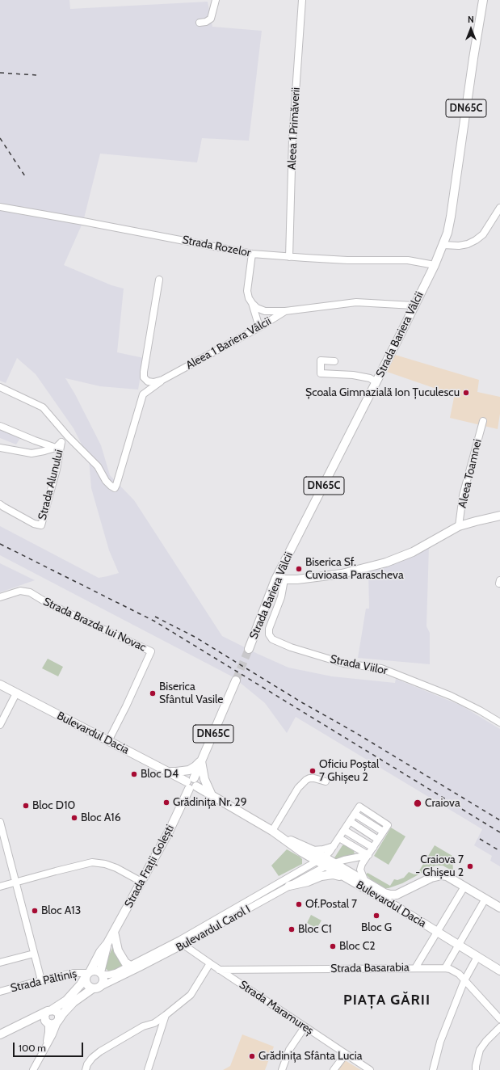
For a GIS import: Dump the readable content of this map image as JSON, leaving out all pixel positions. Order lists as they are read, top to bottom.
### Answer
{
  "streets": {
    "main road": [
      "DN65C",
      "Strada Bariera Vâlcii",
      "Bulevardul Dacia",
      "Strada Frații Golești"
    ],
    "street": [
      "Aleea 1 Primăverii",
      "Strada Rozelor",
      "Aleea 1 Bariera Vâlcii",
      "Aleea Toamnei",
      "Strada Alunului",
      "Strada Brazda lui Novac",
      "Strada Viilor",
      "Bulevardul Carol I",
      "Strada Basarabia",
      "Strada Păltiniș",
      "Strada Maramureș"
    ]
  },
  "crossings": [
    ["DN65C", "Bulevardul Dacia"],
    ["DN65C", "Strada Frații Golești"],
    ["DN65C", "Bulevardul Carol I"],
    ["DN65C", "Strada Păltiniș"],
    ["Aleea 1 Primăverii", "Strada Rozelor"],
    ["Strada Rozelor", "Strada Bariera Vâlcii"],
    ["Strada Bariera Vâlcii", "Aleea 1 Bariera Vâlcii"],
    ["Strada Brazda lui Novac", "Bulevardul Dacia"],
    ["Bulevardul Dacia", "Strada Frații Golești"],
    ["Bulevardul Dacia", "Bulevardul Carol I"],
    ["Strada Frații Golești", "Bulevardul Carol I"],
    ["Strada Frații Golești", "Strada Păltiniș"],
    ["Bulevardul Carol I", "Strada Păltiniș"],
    ["Bulevardul Carol I", "Strada Maramureș"],
    ["Strada Basarabia", "Strada Maramureș"]
  ],
  "districts": ["PIAȚA GĂRII"],
  "places": [
    "Școala Gimnazială Ion Țuculescu",
    "Biserica Sf. Cuvioasa Parascheva",
    "Biserica Sfântul Vasile",
    "Oficiu Poștal 7 Ghișeu 2",
    "Bloc D4",
    "Grădinița Nr. 29",
    "Craiova",
    "Bloc D10",
    "Bloc A16",
    "Craiova 7 - Ghișeu 2",
    "Of.Postal 7",
    "Bloc A13",
    "Bloc G",
    "Bloc C1",
    "Bloc C2",
    "Grădinița Sfânta Lucia"
  ],
  "scale_bar": "100 m",
  "north": "top"
}
